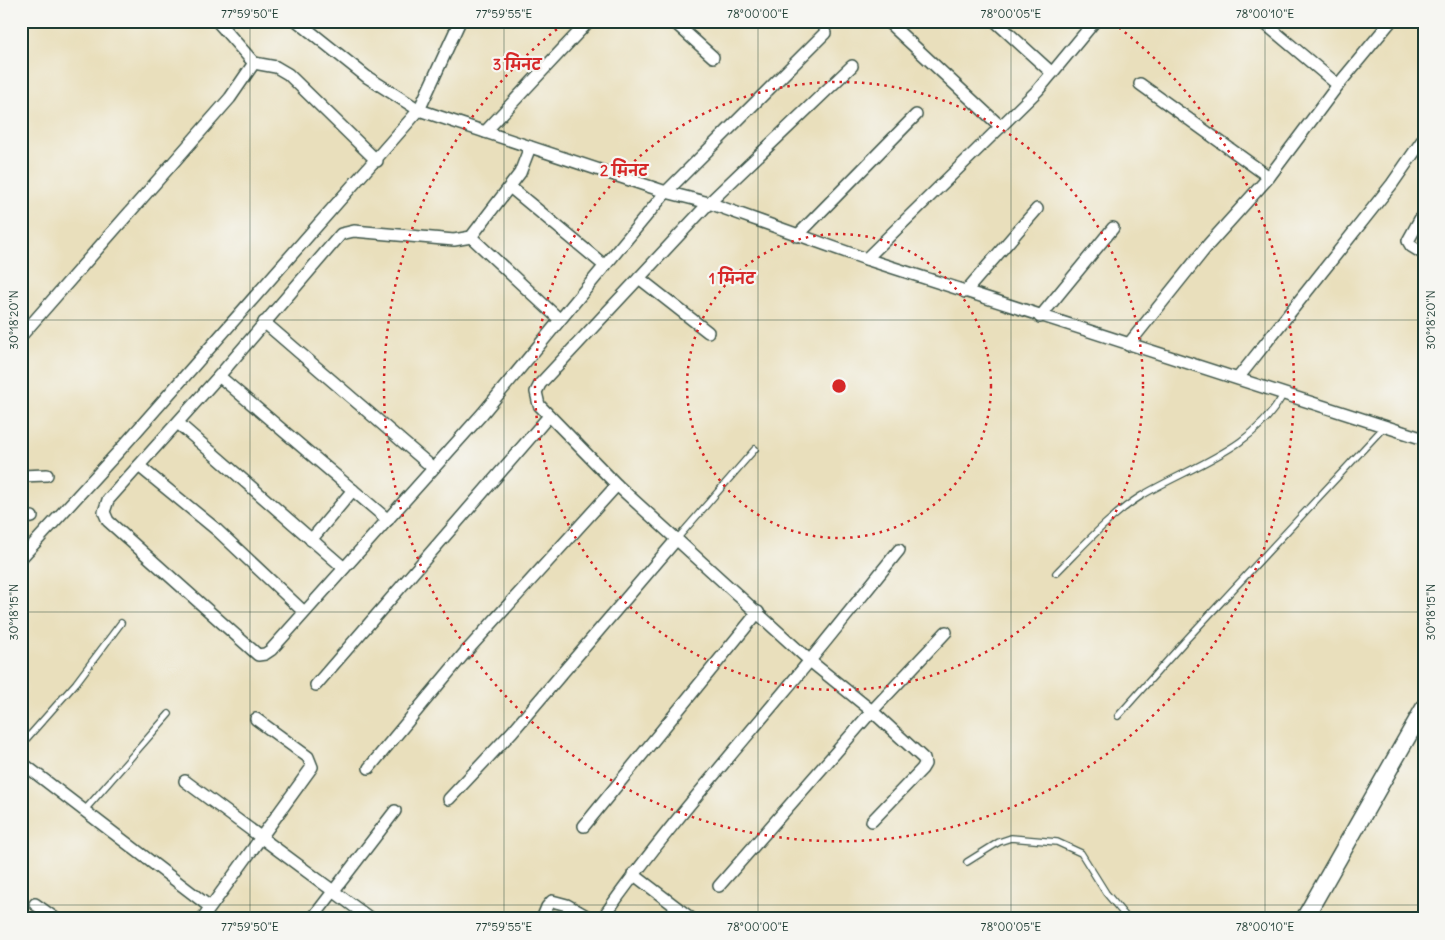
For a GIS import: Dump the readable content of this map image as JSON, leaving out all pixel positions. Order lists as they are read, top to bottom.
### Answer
{
  "coordinates": [
    "77°59'50\"E",
    "77°59'55\"E",
    "78°00'00\"E",
    "78°00'05\"E",
    "78°00'10\"E",
    "30°18'20\"N",
    "30°18'15\"N"
  ],
  "rings": ["3 मिनट", "2 मिनट", "1 मिनट"]
}
